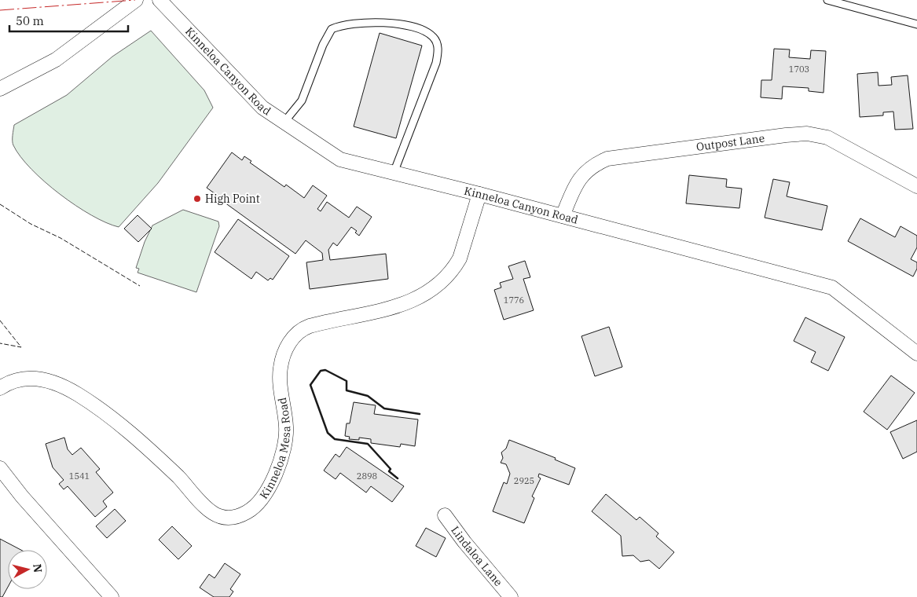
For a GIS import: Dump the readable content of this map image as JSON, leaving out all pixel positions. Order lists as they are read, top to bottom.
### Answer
{
  "streets": {
    "street": [
      "Kinneloa Canyon Road",
      "Outpost Lane",
      "Kinneloa Mesa Road",
      "Lindaloa Lane"
    ]
  },
  "crossings": [
    ["Kinneloa Canyon Road", "Outpost Lane"],
    ["Kinneloa Canyon Road", "Kinneloa Mesa Road"]
  ],
  "places": ["High Point"],
  "house_numbers": [
    "1703",
    "1776",
    "1541",
    "2898",
    "2925"
  ],
  "scale_bar": "50 m",
  "north": "right"
}
